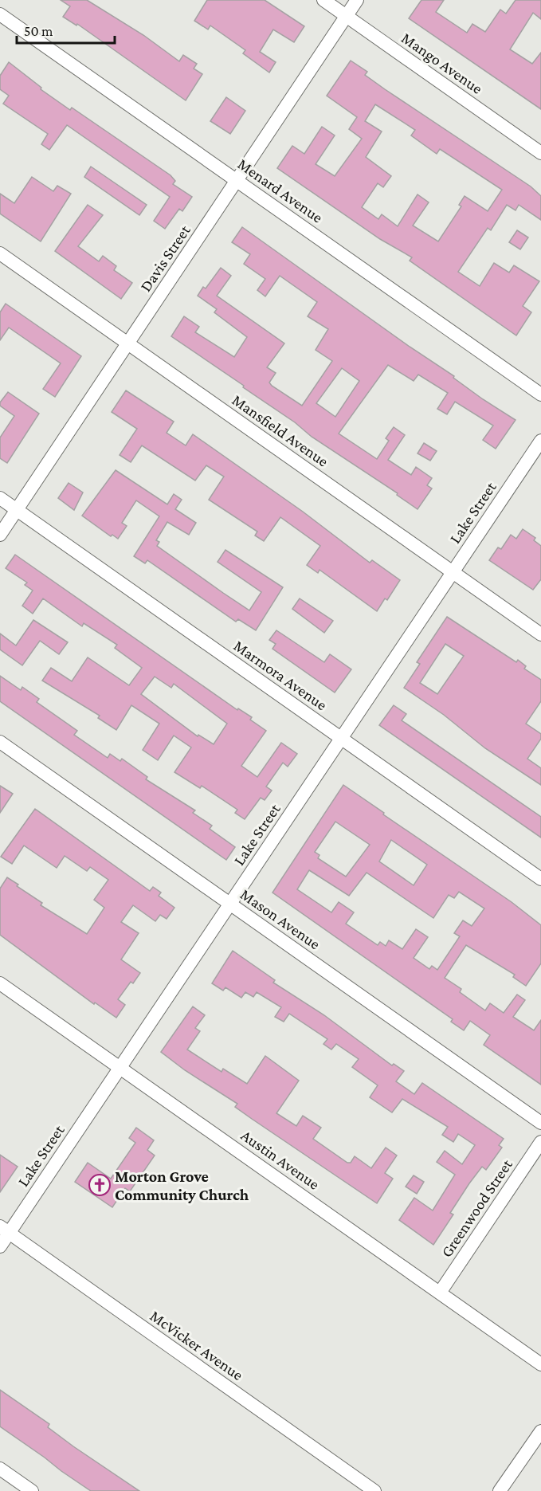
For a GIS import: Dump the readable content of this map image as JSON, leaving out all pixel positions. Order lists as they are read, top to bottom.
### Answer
{
  "streets": {
    "street": [
      "Mango Avenue",
      "Menard Avenue",
      "Davis Street",
      "Mansfield Avenue",
      "Lake Street",
      "Marmora Avenue",
      "Mason Avenue",
      "Austin Avenue",
      "Greenwood Street",
      "McVicker Avenue"
    ]
  },
  "crossings": [
    ["Mango Avenue", "Davis Street"],
    ["Menard Avenue", "Davis Street"],
    ["Davis Street", "Mansfield Avenue"],
    ["Davis Street", "Marmora Avenue"],
    ["Mansfield Avenue", "Lake Street"],
    ["Lake Street", "Marmora Avenue"],
    ["Lake Street", "Mason Avenue"],
    ["Lake Street", "Austin Avenue"],
    ["Lake Street", "McVicker Avenue"],
    ["Austin Avenue", "Greenwood Street"]
  ],
  "places": {
    "church": ["Morton Grove Community Church"]
  },
  "scale_bar": "50 m"
}
